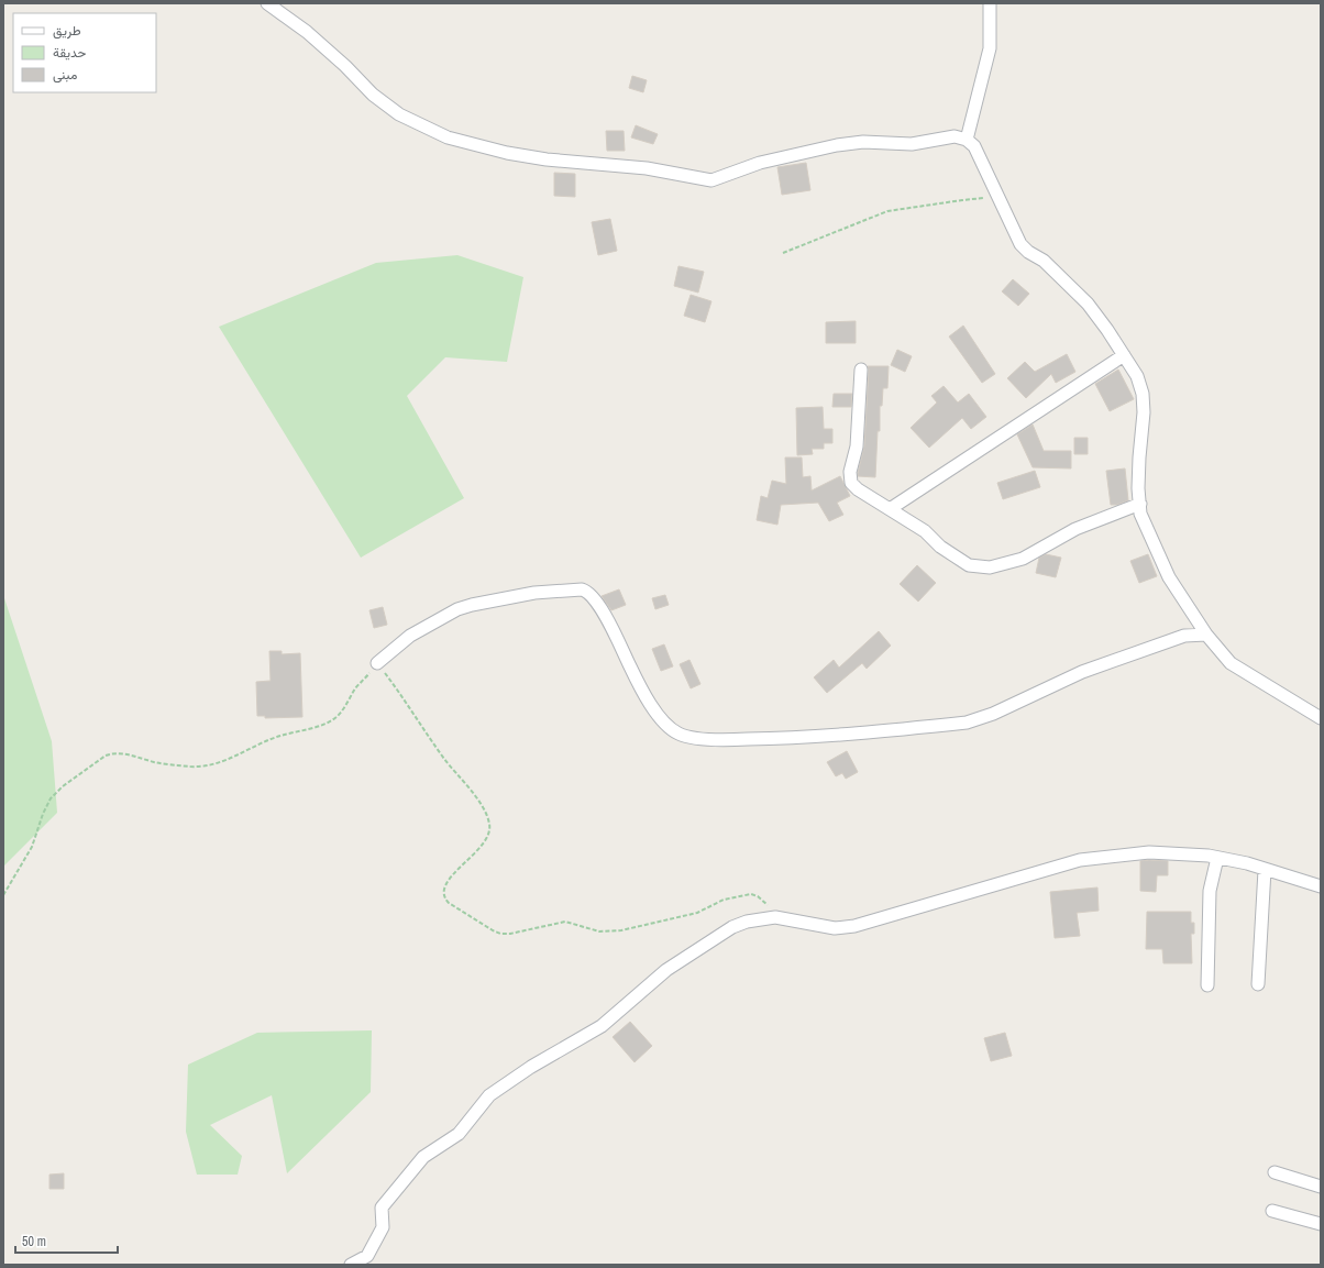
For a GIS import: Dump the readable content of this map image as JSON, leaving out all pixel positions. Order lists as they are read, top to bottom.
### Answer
{
  "legend": ["طريق", "حديقة", "مبنى"],
  "scale_bar": "50 m"
}
